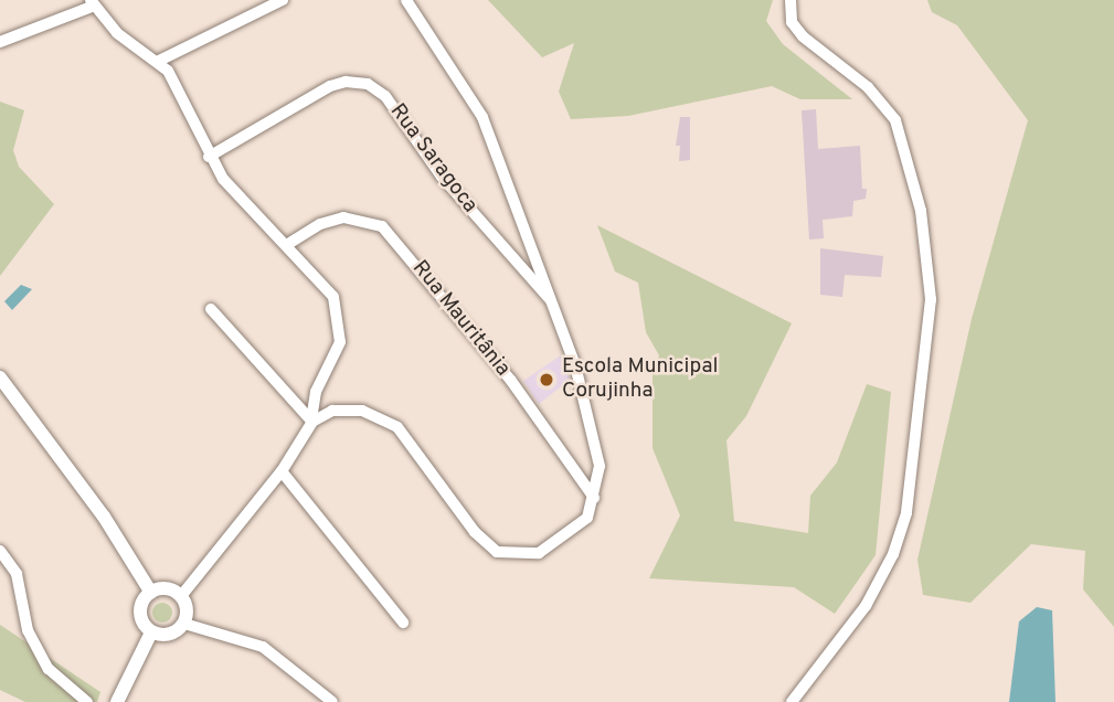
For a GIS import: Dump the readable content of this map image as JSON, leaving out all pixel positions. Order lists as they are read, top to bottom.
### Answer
{
  "streets": {
    "street": ["Rua Saragoca", "Rua Mauritânia"]
  },
  "places": ["Escola Municipal Corujinha"]
}
